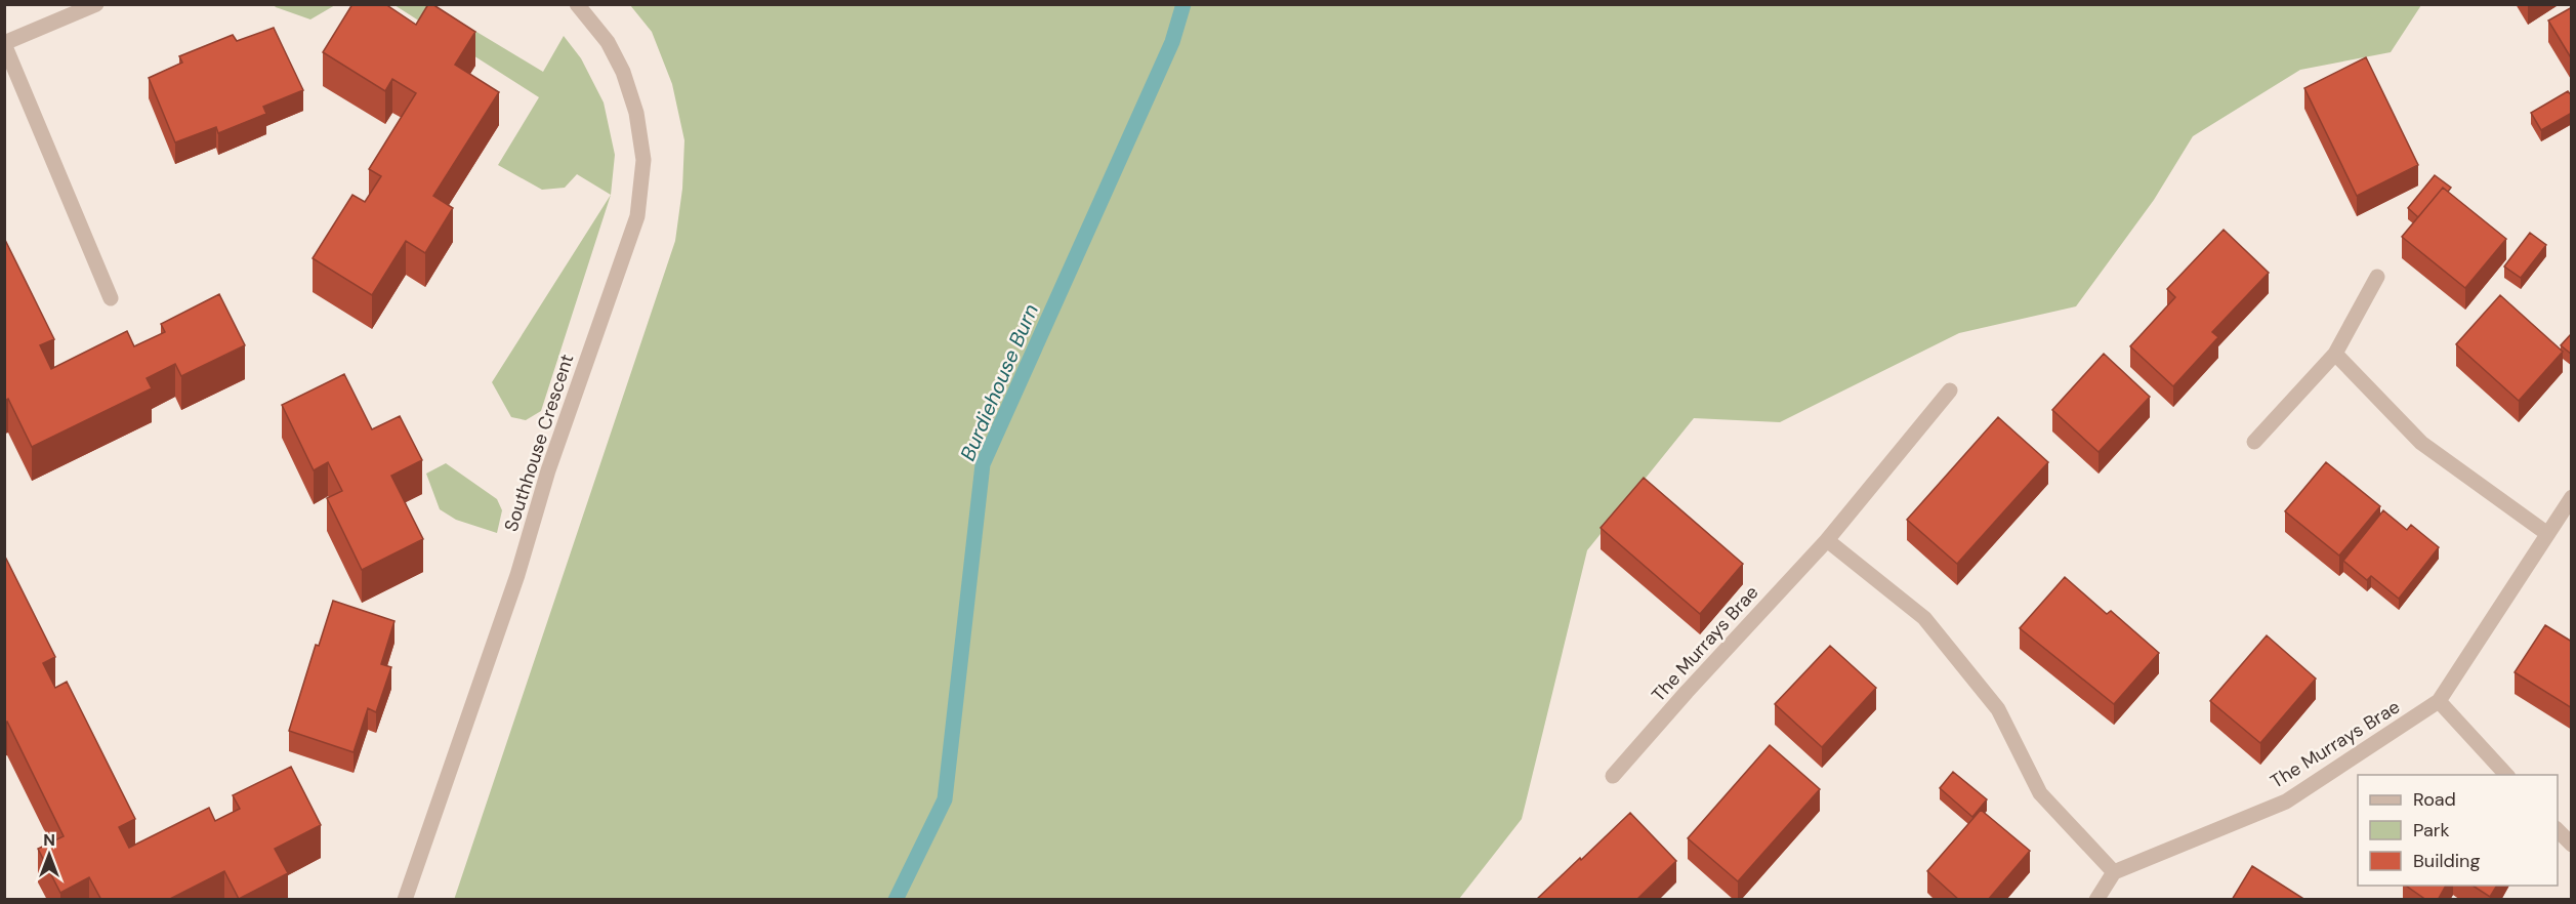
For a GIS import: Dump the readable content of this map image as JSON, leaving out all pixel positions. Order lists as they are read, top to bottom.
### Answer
{
  "streets": {
    "street": ["Southhouse Crescent", "The Murrays Brae"]
  },
  "water": ["Burdiehouse Burn"],
  "legend": ["Road", "Park", "Building"],
  "north": "top"
}
